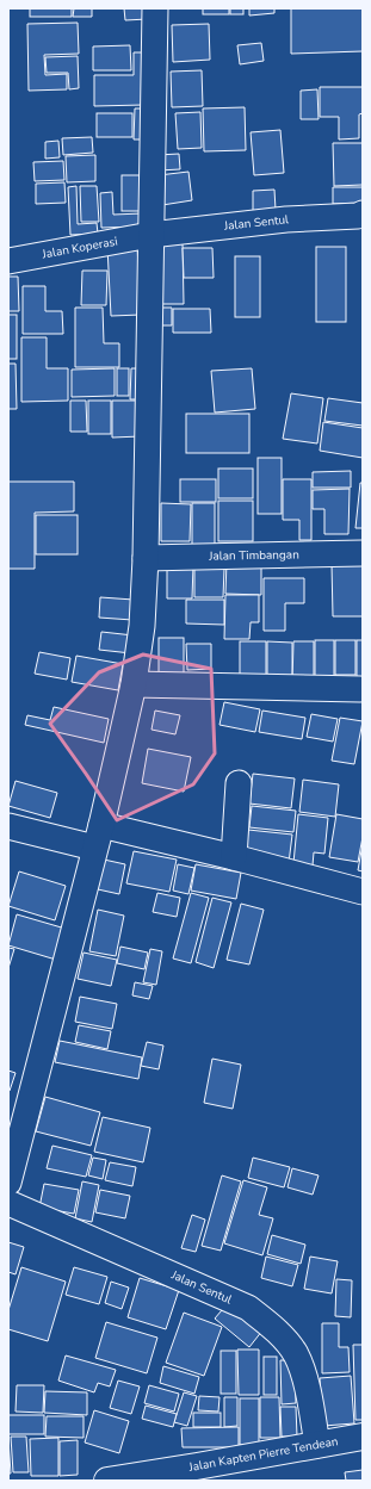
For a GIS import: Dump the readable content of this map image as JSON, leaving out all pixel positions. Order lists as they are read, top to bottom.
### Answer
{
  "streets": {
    "main road": ["Jalan Kapten Pierre Tendean"],
    "street": ["Jalan Sentul", "Jalan Koperasi", "Jalan Timbangan"]
  },
  "crossings": [
    ["Jalan Sentul", "Jalan Koperasi"],
    ["Jalan Sentul", "Jalan Kapten Pierre Tendean"]
  ]
}
